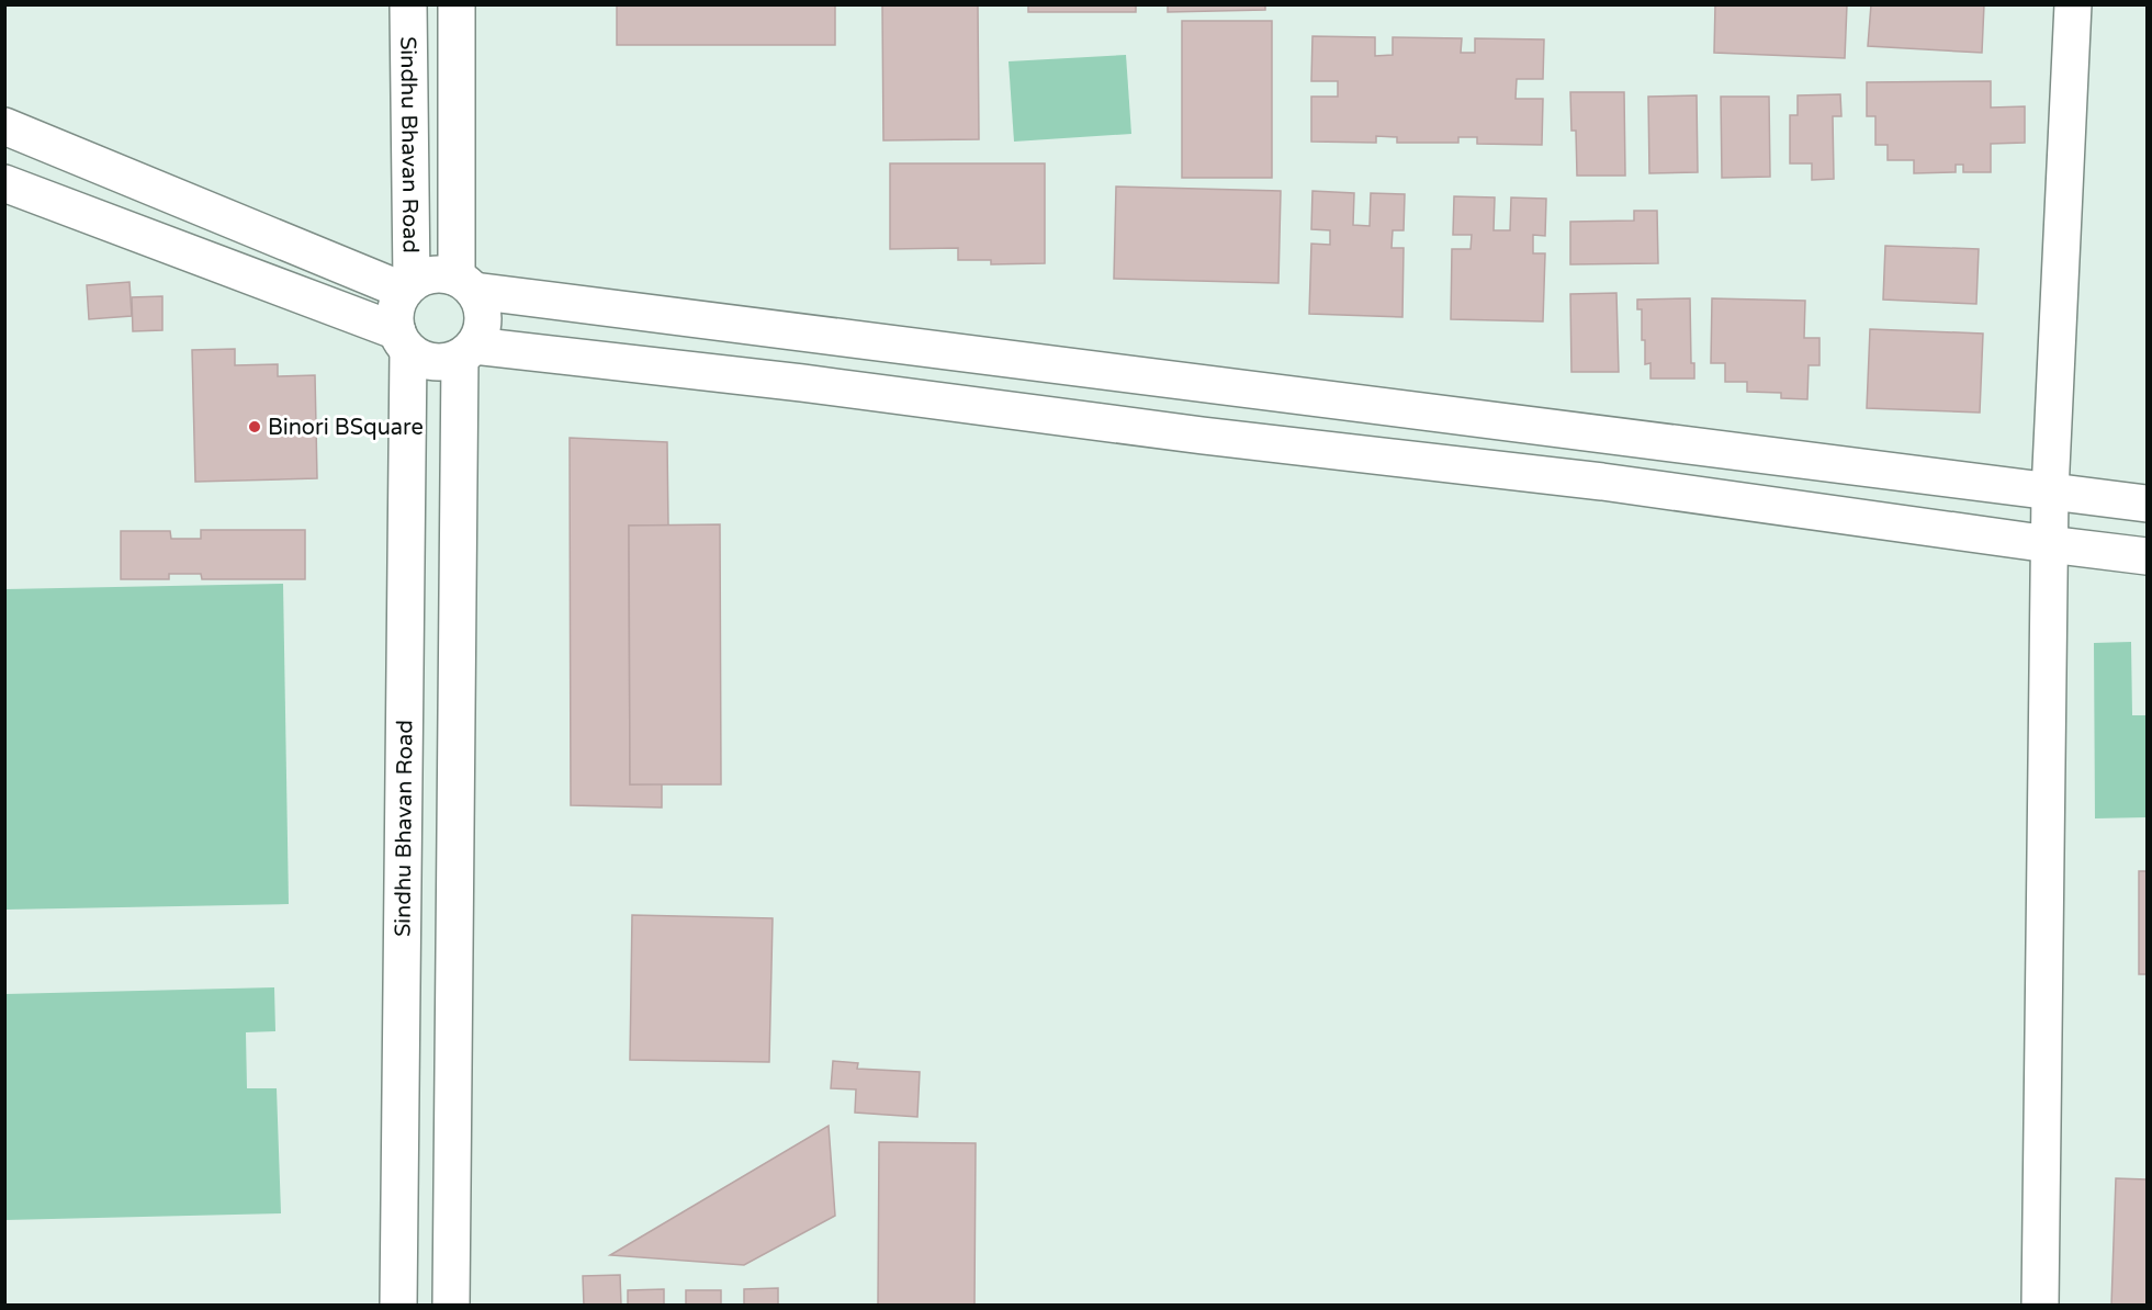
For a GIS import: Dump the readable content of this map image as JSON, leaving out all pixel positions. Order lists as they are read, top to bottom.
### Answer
{
  "streets": {
    "street": ["Sindhu Bhavan Road"]
  },
  "places": ["Binori BSquare"]
}
